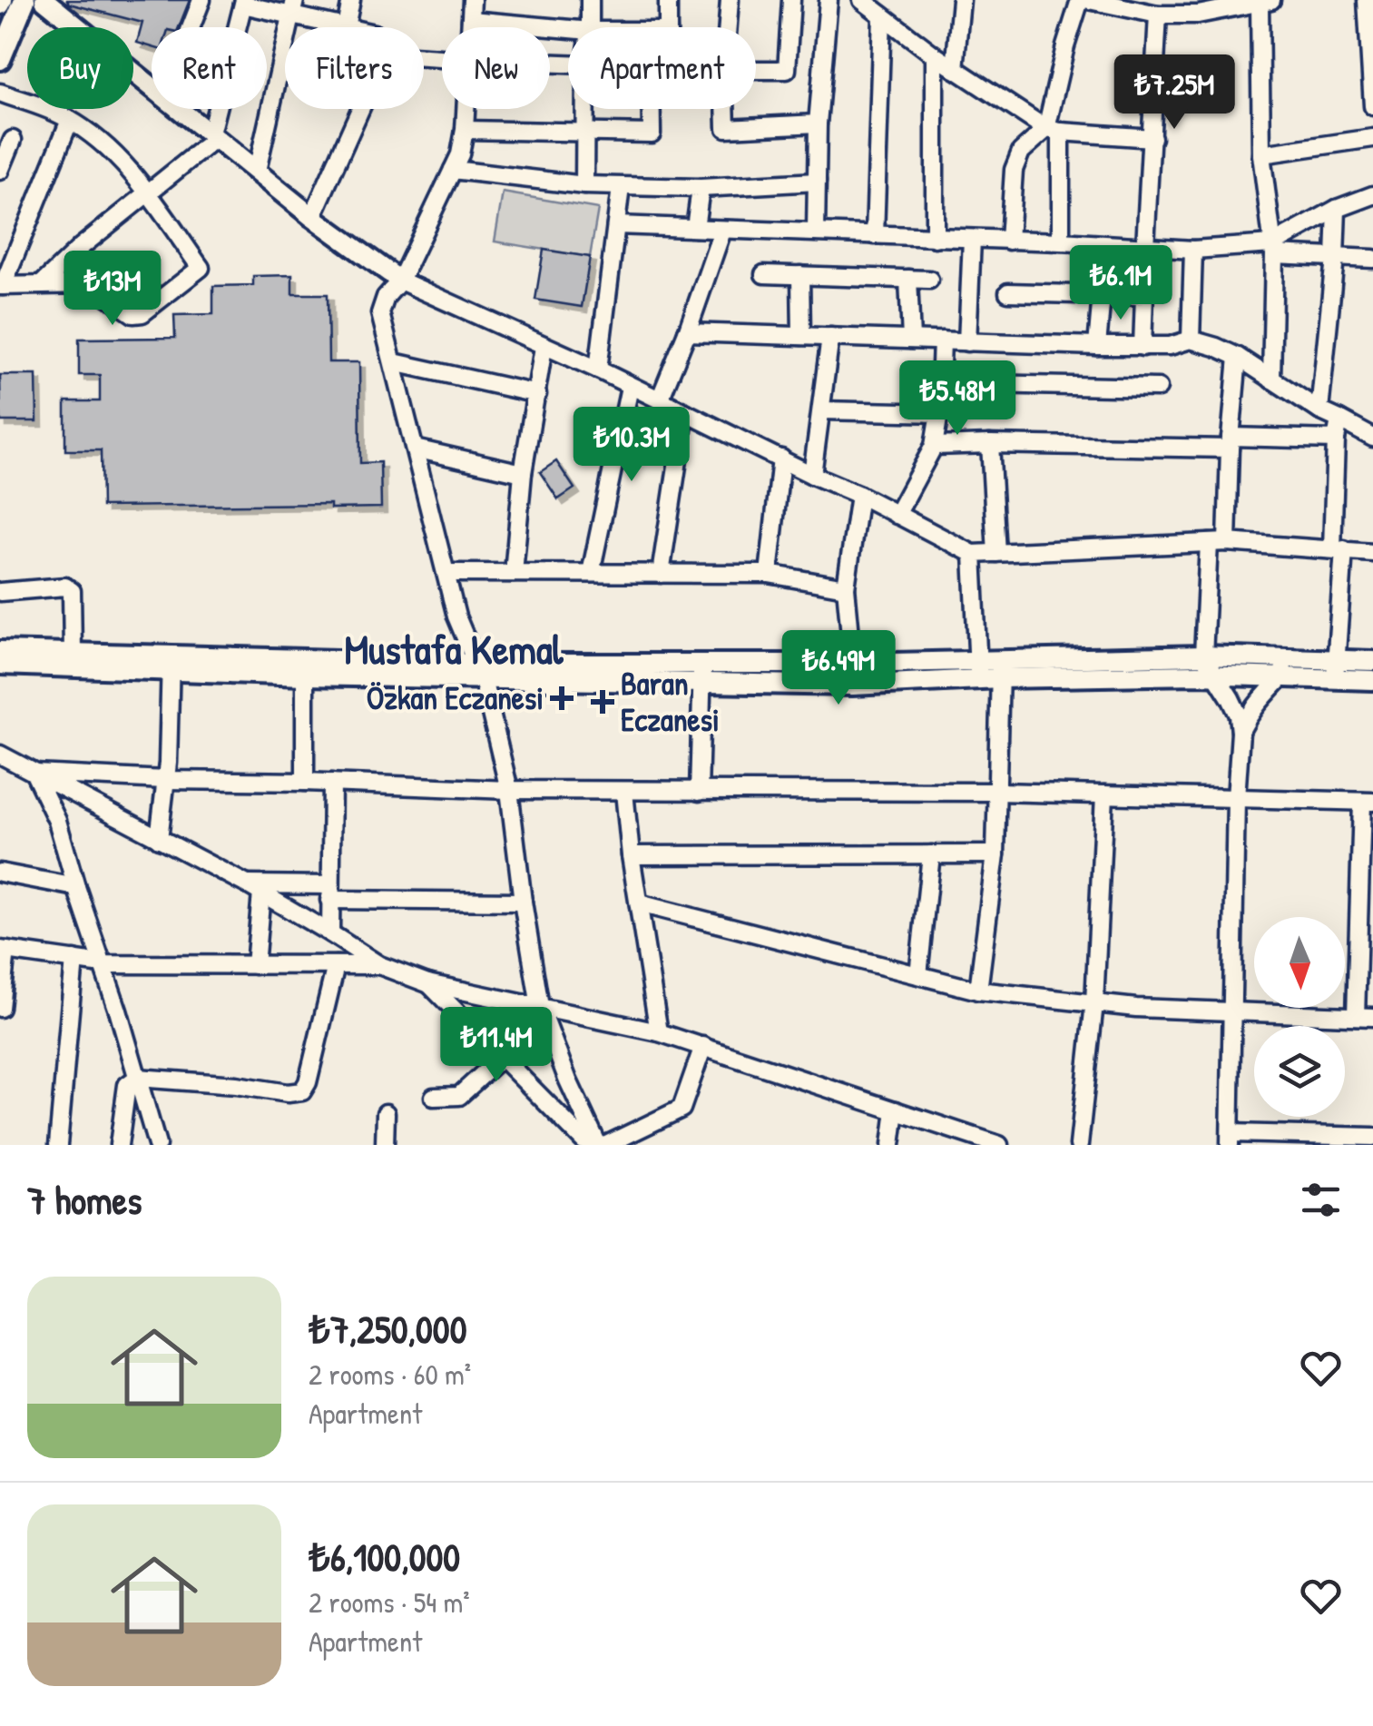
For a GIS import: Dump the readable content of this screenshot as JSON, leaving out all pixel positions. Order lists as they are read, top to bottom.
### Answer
{
  "districts": ["Mustafa Kemal"],
  "places": {
    "health": ["Özkan Eczanesi", "Baran Eczanesi"]
  },
  "north": "bottom",
  "page": {
    "chip": [
      "Buy",
      "Rent",
      "Filters",
      "New",
      "Apartment"
    ],
    "price": [
      "₺7.25M",
      "₺6.1M",
      "₺13M",
      "₺5.48M",
      "₺10.3M",
      "₺6.49M",
      "₺11.4M"
    ],
    "heading": "7 homes",
    "list": [
      {
        "name": "₺7,250,000",
        "note": "2 rooms · 60 m² · Apartment"
      },
      {
        "name": "₺6,100,000",
        "note": "2 rooms · 54 m² · Apartment"
      }
    ]
  }
}
